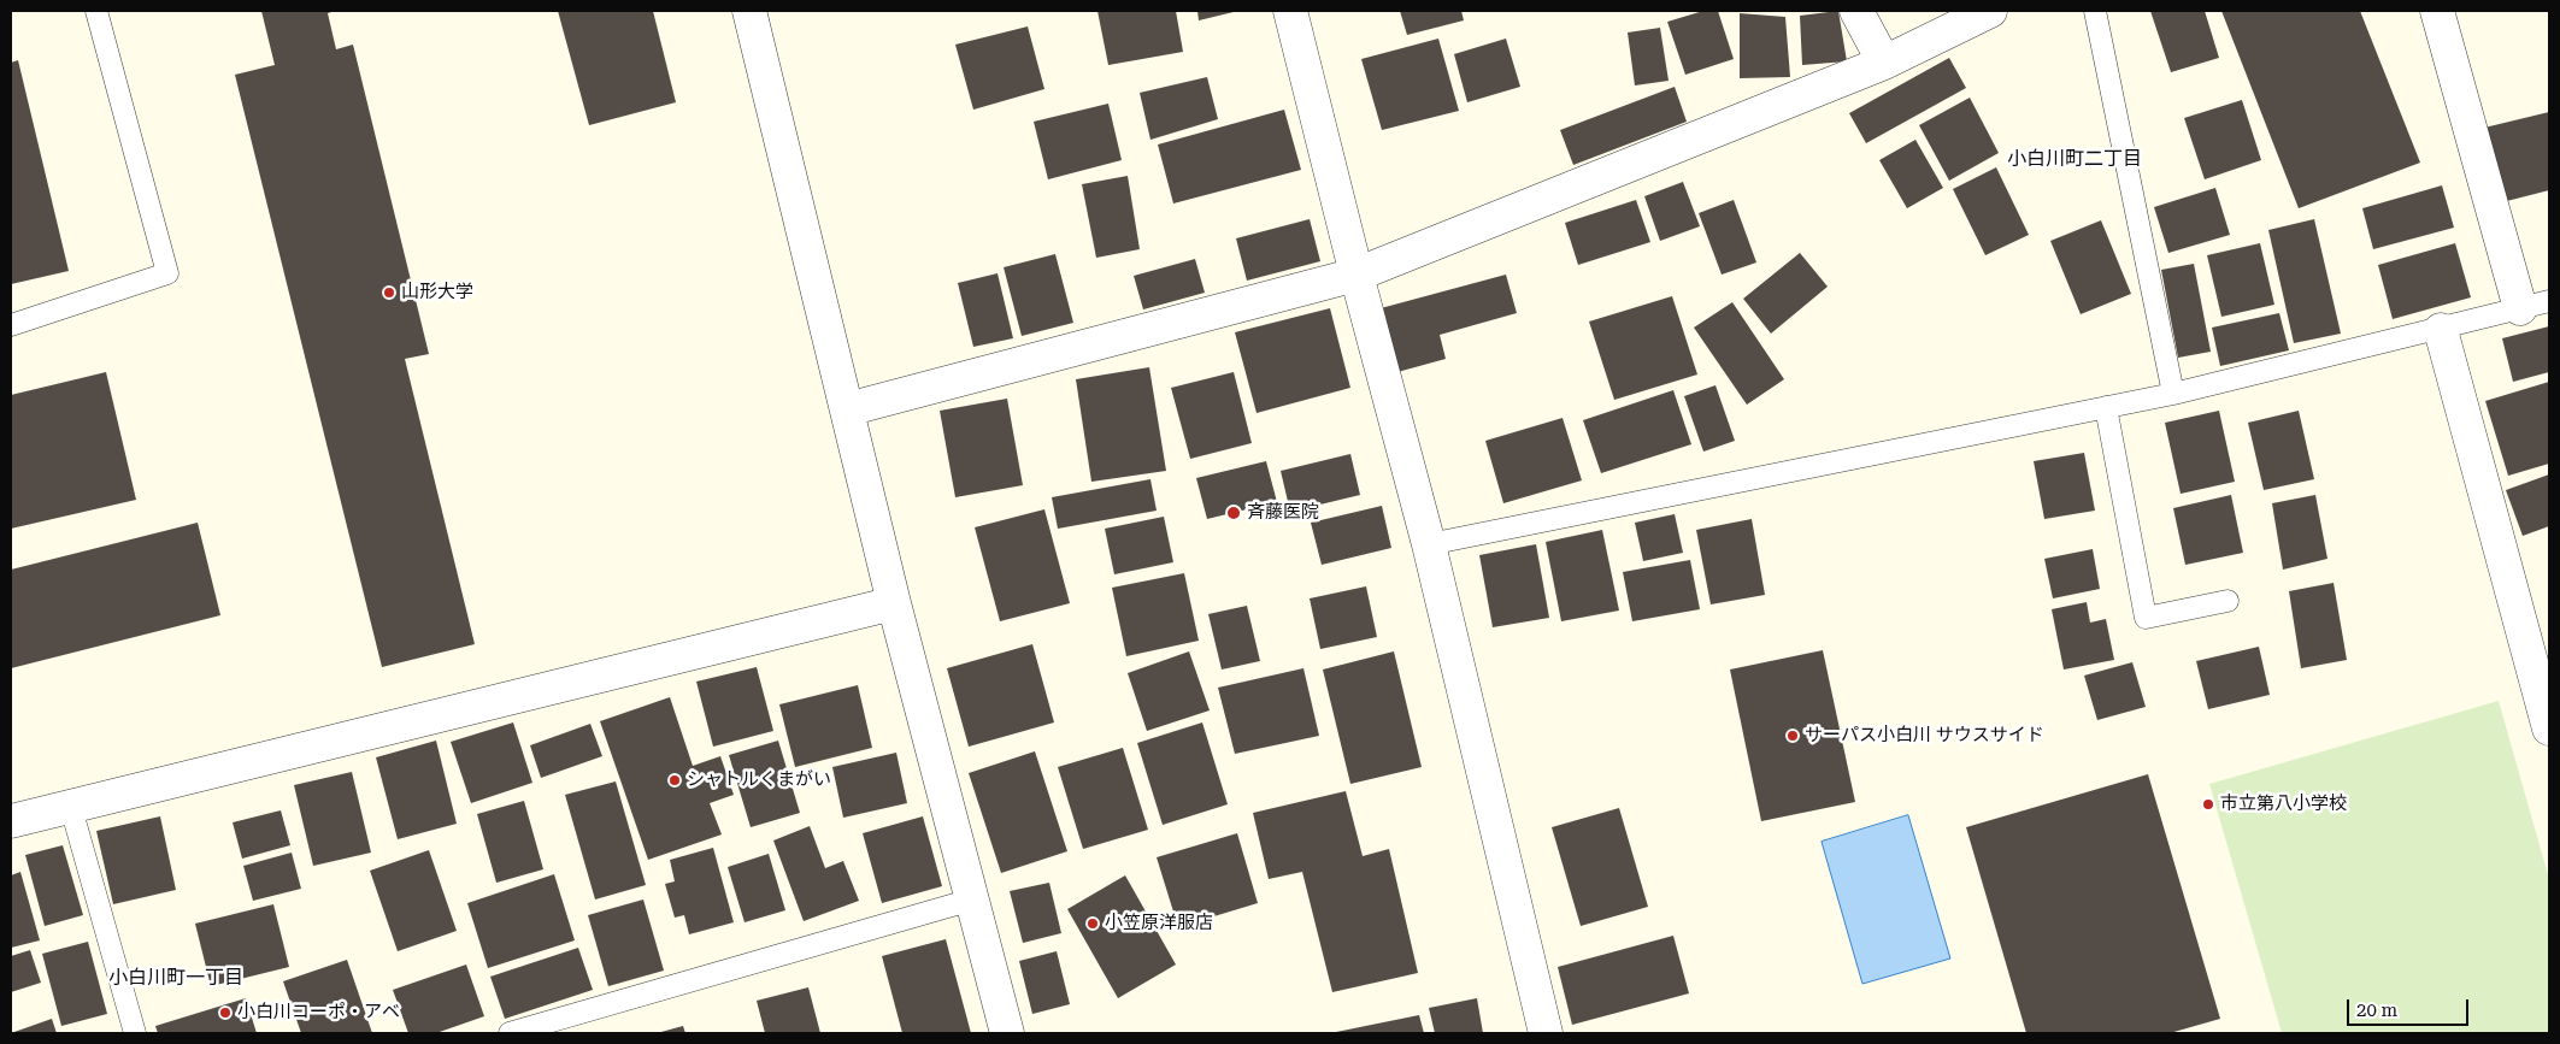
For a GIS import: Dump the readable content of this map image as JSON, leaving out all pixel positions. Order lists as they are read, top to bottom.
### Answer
{
  "districts": ["小白川町二丁目", "小白川町一丁目"],
  "places": [
    "山形大学",
    "斉藤医院",
    "サーパス小白川 サウスサイド",
    "シャトルくまがい",
    "市立第八小学校",
    "小笠原洋服店",
    "小白川コーポ・アベ"
  ],
  "scale_bar": "20 m"
}
